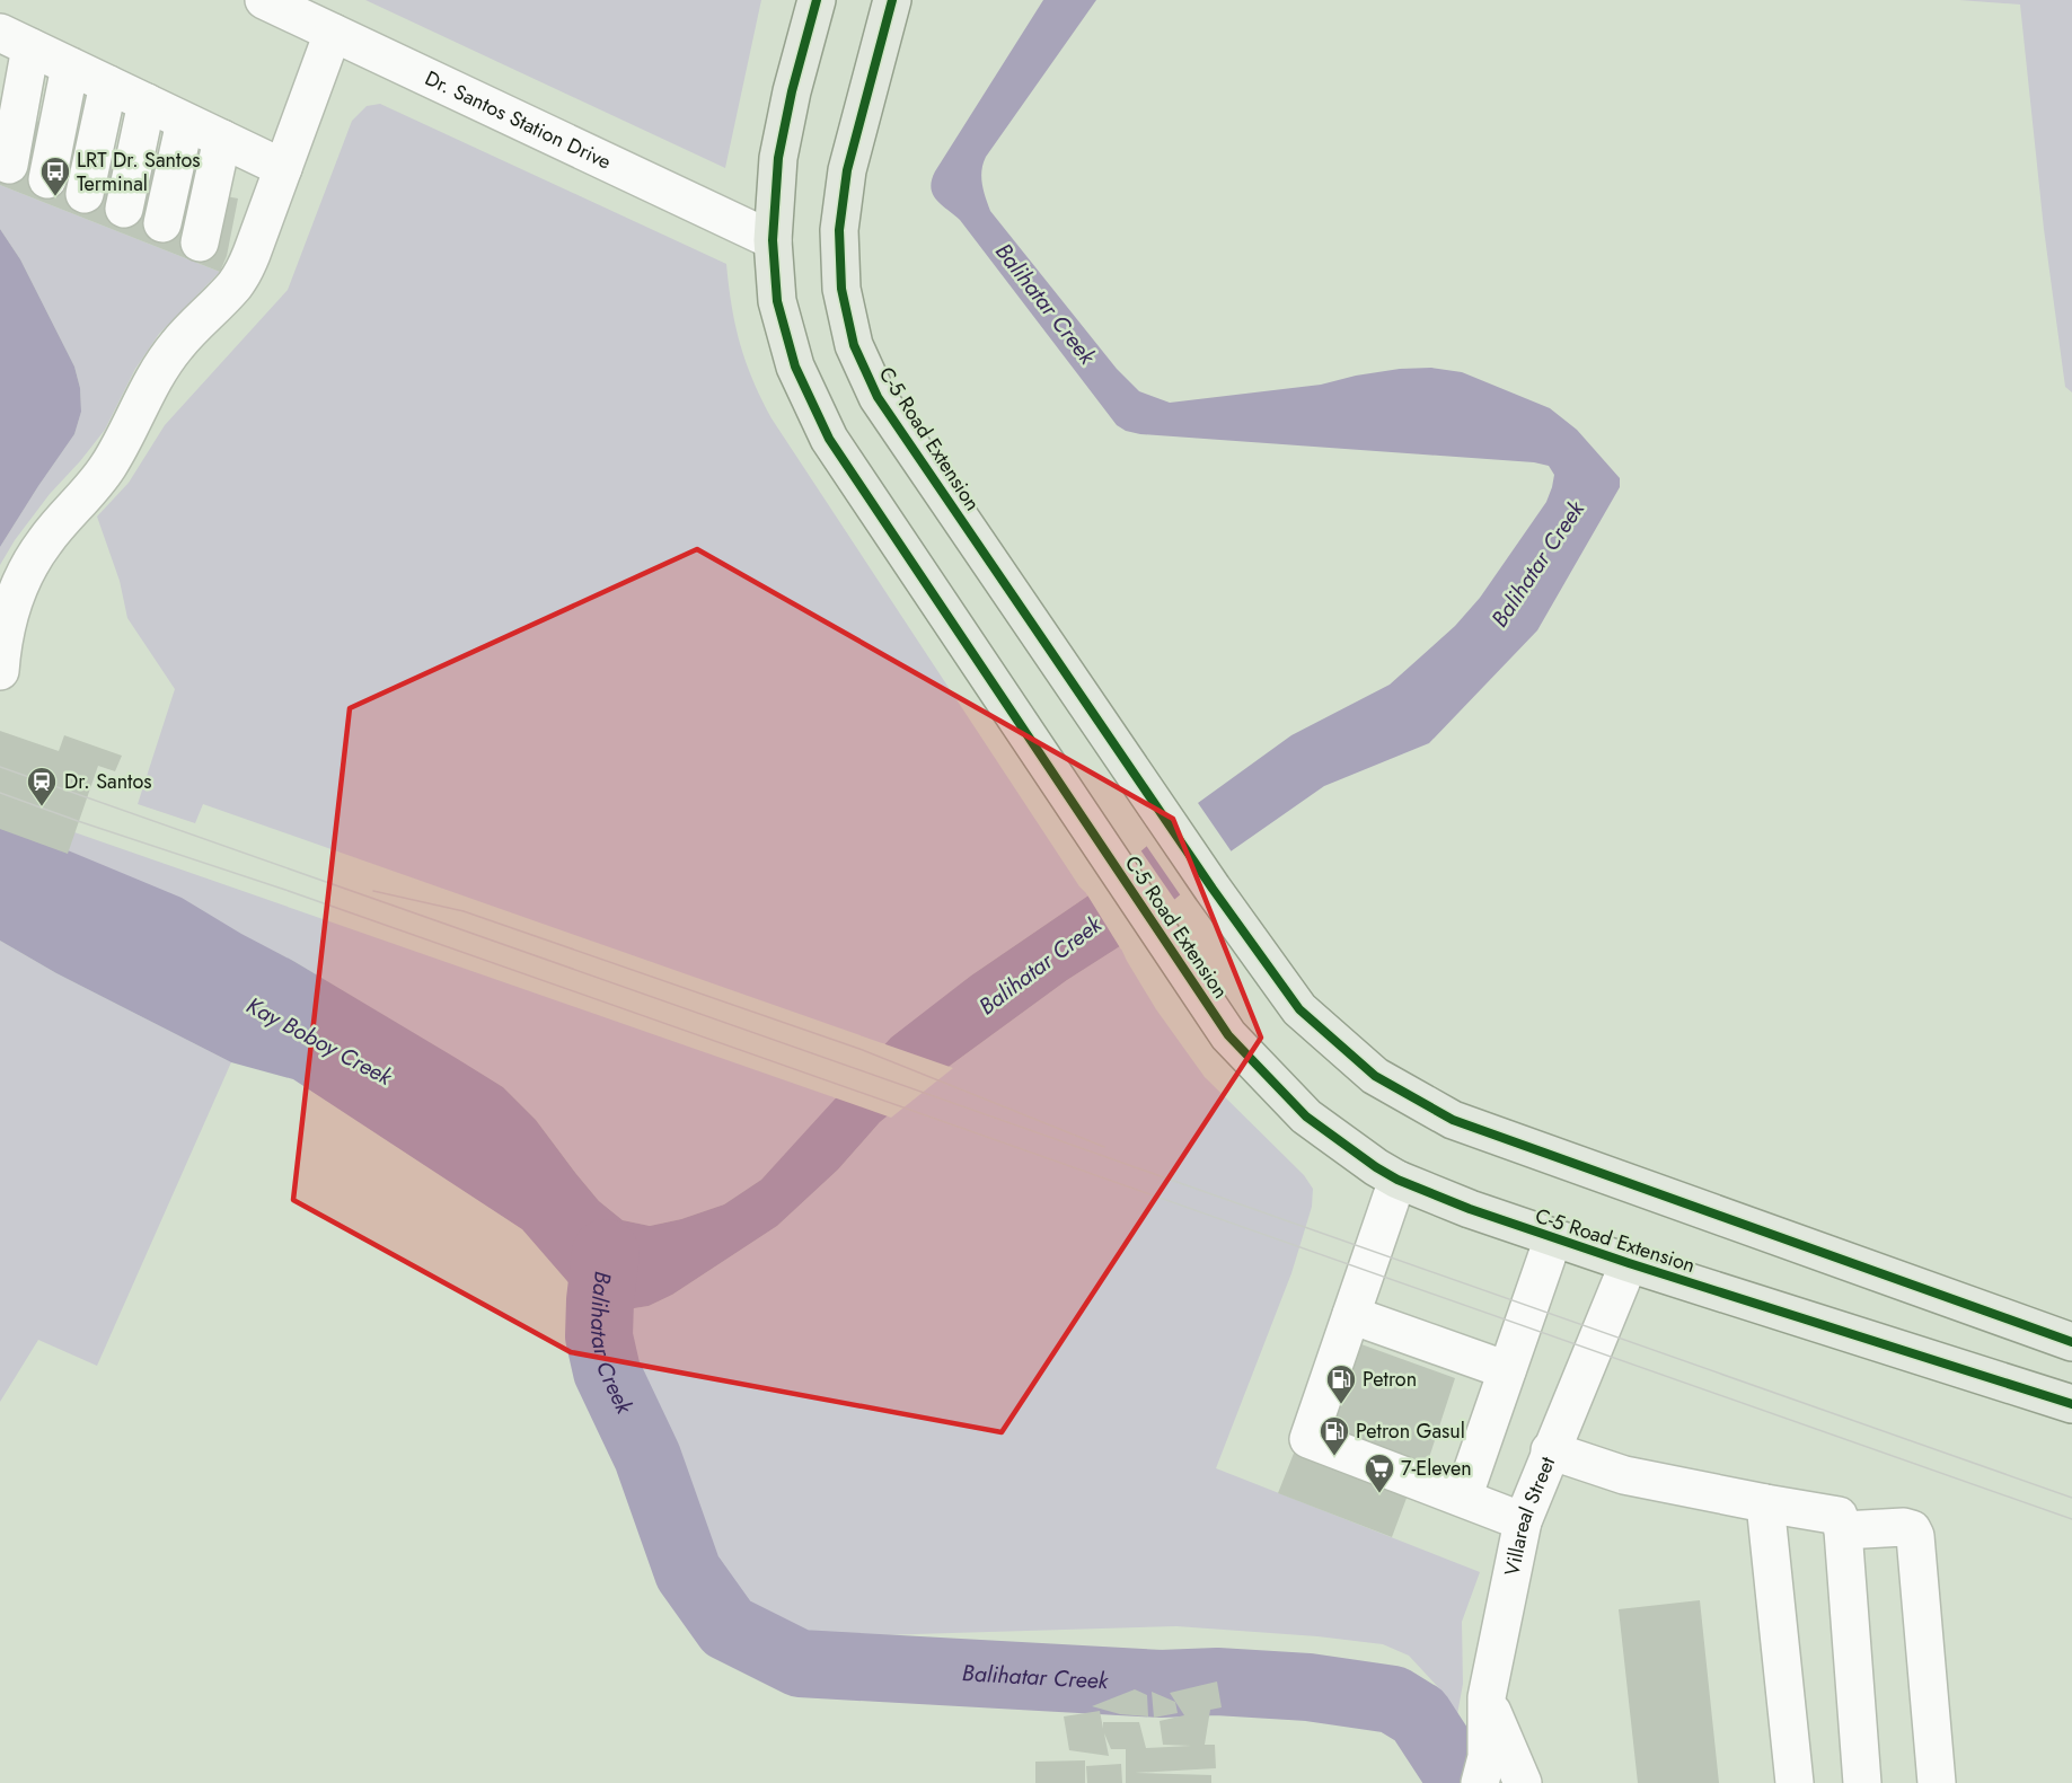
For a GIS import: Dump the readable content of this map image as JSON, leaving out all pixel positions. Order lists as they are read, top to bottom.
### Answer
{
  "streets": {
    "main road": ["C-5 Road Extension"],
    "street": ["Dr. Santos Station Drive", "Villareal Street"]
  },
  "crossings": [
    ["Dr. Santos Station Drive", "C-5 Road Extension"],
    ["C-5 Road Extension", "Villareal Street"]
  ],
  "water": ["Balihatar Creek", "Kay Boboy Creek"],
  "places": {
    "bus stop": ["LRT Dr. Santos Terminal"],
    "station": ["Dr. Santos"],
    "fuel station": ["Petron", "Petron Gasul"],
    "supermarket": ["7-Eleven"]
  }
}
